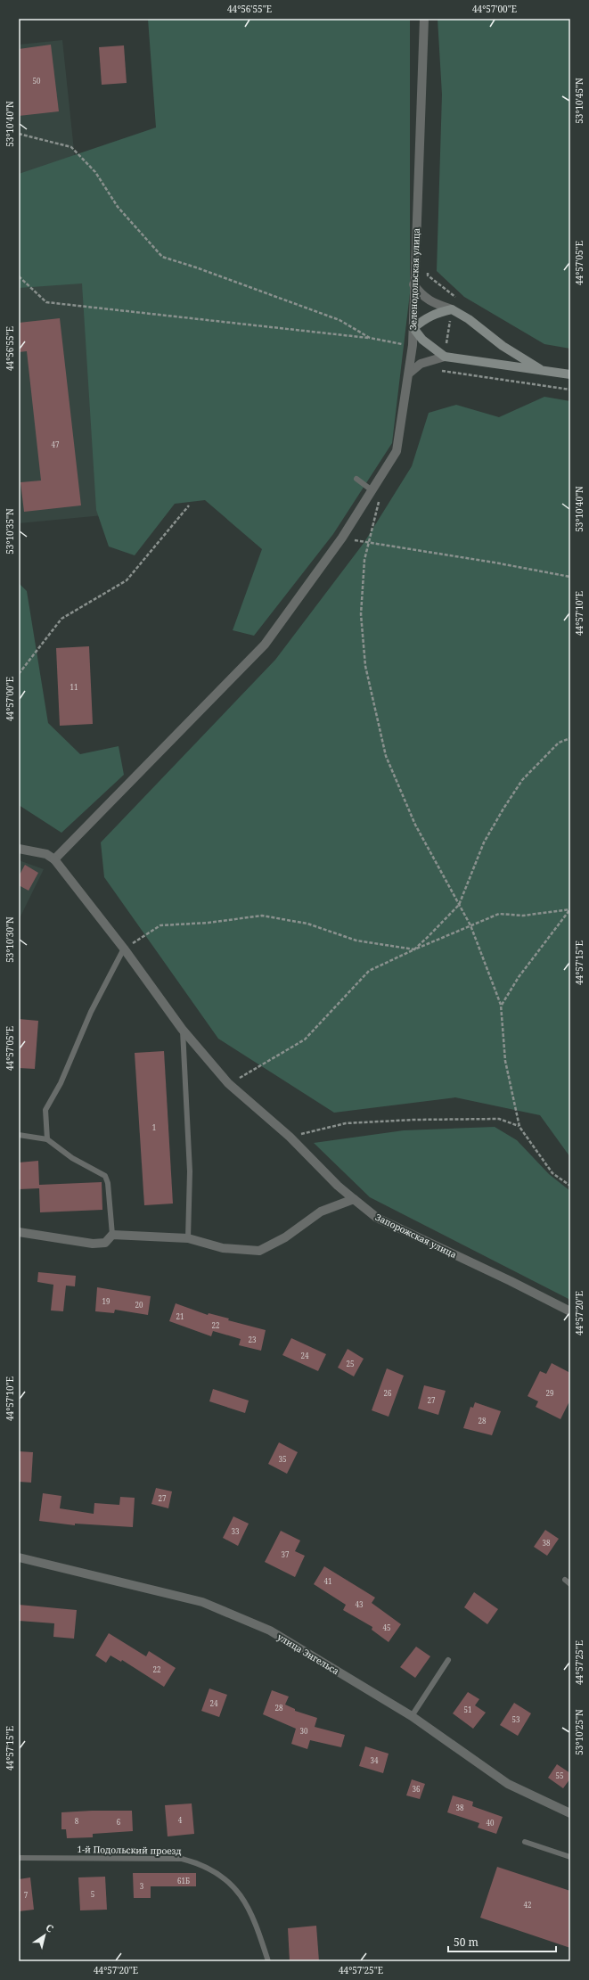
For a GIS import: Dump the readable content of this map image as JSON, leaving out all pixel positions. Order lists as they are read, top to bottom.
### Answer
{
  "streets": {
    "street": ["Зеленодольская улица", "Запорожская улица", "улица Энгельса"],
    "lane": ["1-й Подольский проезд"]
  },
  "crossings": [
    ["Зеленодольская улица", "Запорожская улица"]
  ],
  "house_numbers": [
    "50",
    "47",
    "11",
    "1",
    "19",
    "20",
    "21",
    "22",
    "23",
    "24",
    "25",
    "26",
    "29",
    "27",
    "28",
    "35",
    "27",
    "33",
    "38",
    "37",
    "41",
    "43",
    "45",
    "22",
    "24",
    "28",
    "51",
    "53",
    "30",
    "34",
    "55",
    "36",
    "38",
    "4",
    "8",
    "6",
    "40",
    "61Б",
    "3",
    "5",
    "7",
    "42"
  ],
  "scale_bar": "50 m",
  "north": "top right",
  "coordinates": [
    "44°56'55\"E",
    "44°57'00\"E",
    "53°10'45\"N",
    "53°10'40\"N",
    "44°57'05\"E",
    "53°10'35\"N",
    "44°57'10\"E",
    "53°10'30\"N",
    "44°57'15\"E",
    "44°57'20\"E",
    "44°57'25\"E",
    "53°10'25\"N"
  ]
}
